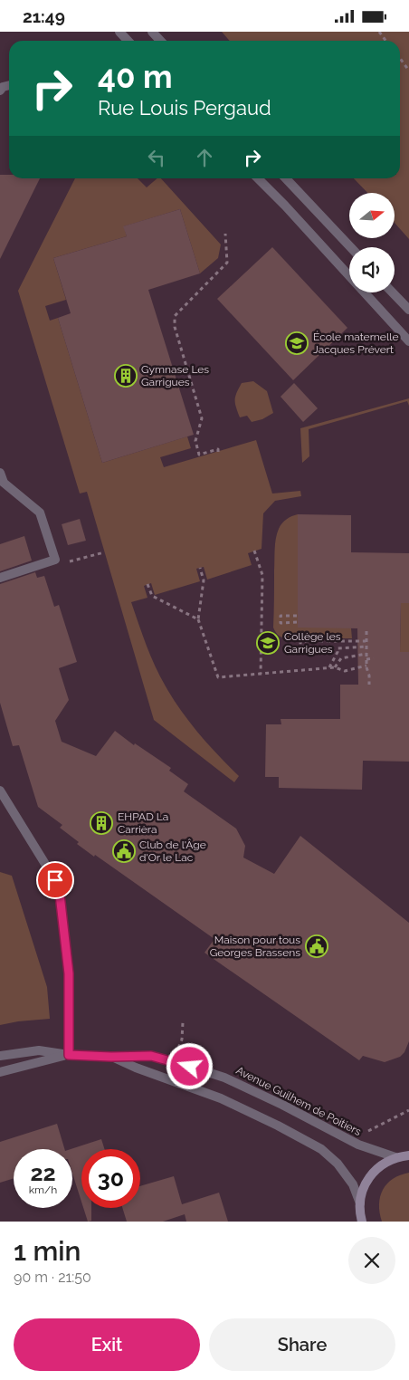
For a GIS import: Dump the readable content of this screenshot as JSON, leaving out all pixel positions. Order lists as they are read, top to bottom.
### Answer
{
  "streets": {
    "street": ["Avenue Guilhem de Poitiers"]
  },
  "places": {
    "school or university": ["École maternelle Jacques Prévert", "Collège les Garrigues"],
    "building": ["Gymnase Les Garrigues", "EHPAD La Carrièra"],
    "public building": ["Club de l'Âge d'Or le Lac", "Maison pour tous Georges Brassens"]
  },
  "north": "right",
  "page": {
    "status": "21:49",
    "turn": ["40 m", "Rue Louis Pergaud"],
    "speed": "22 km/h",
    "limit": "30",
    "heading": ["1 min", "90 m · 21:50"],
    "buttons": ["Exit", "Share"]
  }
}
